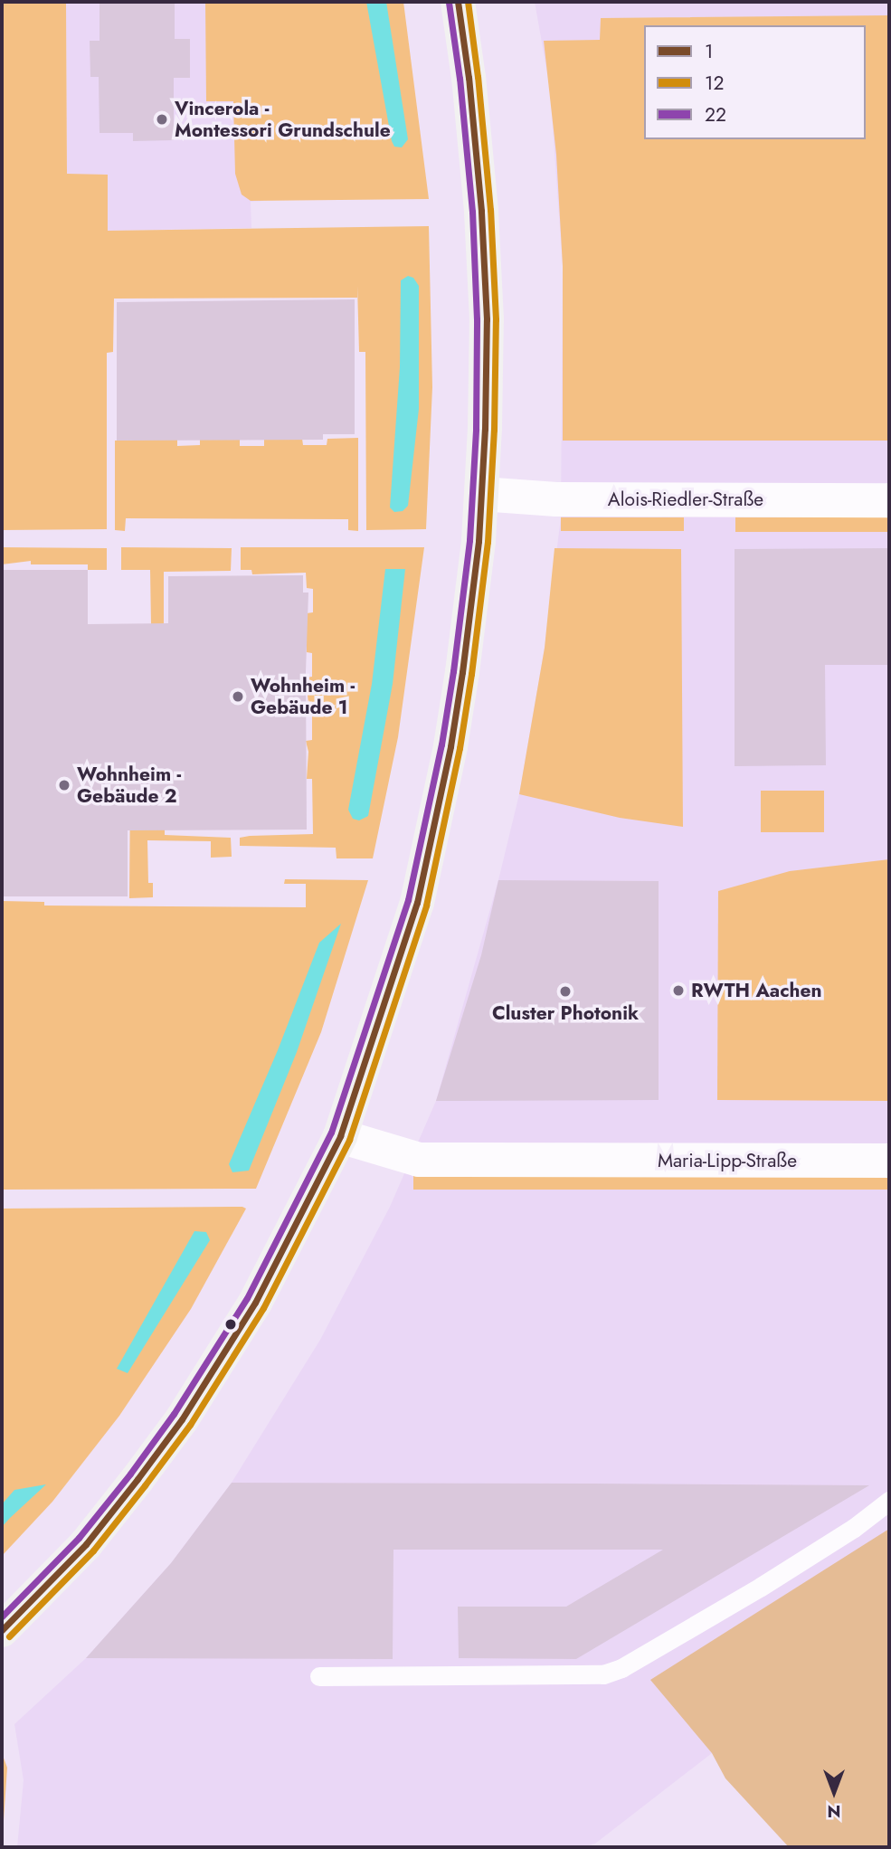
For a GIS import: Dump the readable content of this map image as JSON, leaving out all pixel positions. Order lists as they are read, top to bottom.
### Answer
{
  "streets": {
    "street": ["Alois-Riedler-Straße", "Maria-Lipp-Straße"]
  },
  "places": [
    "Vincerola - Montessori Grundschule",
    "Wohnheim - Gebäude 1",
    "Wohnheim - Gebäude 2",
    "RWTH Aachen",
    "Cluster Photonik"
  ],
  "lines": ["transit line 1", "transit line 12", "transit line 22"],
  "legend": ["1", "12", "22"],
  "north": "bottom"
}
